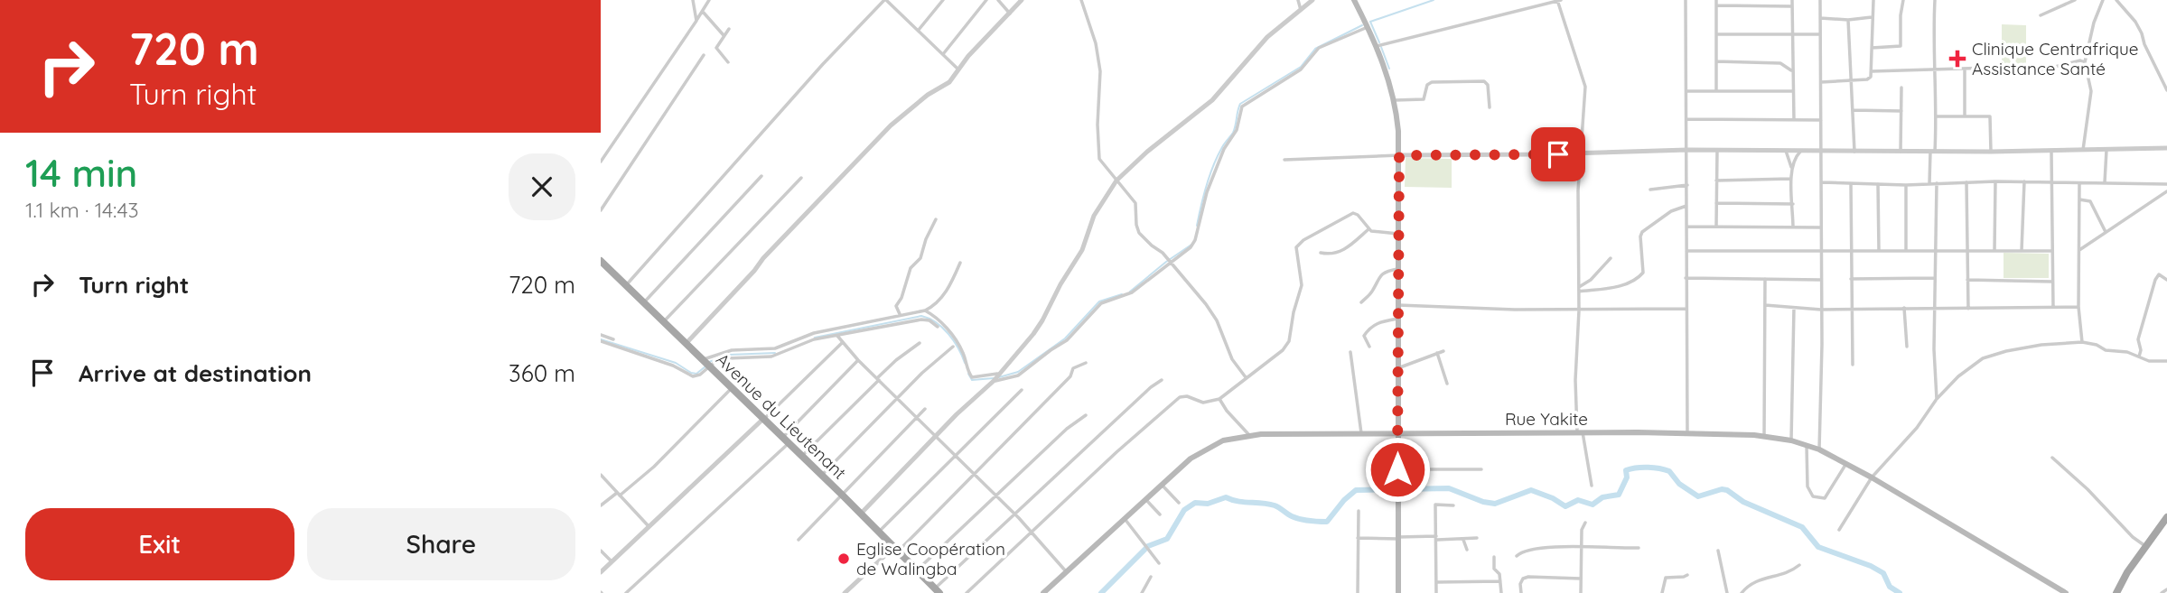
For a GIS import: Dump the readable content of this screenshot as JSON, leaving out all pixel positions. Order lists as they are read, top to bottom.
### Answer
{
  "streets": {
    "main road": ["Avenue du Lieutenant", "Rue Yakite"]
  },
  "places": {
    "health": ["Clinique Centrafrique Assistance Santé"],
    "other": ["Eglise Coopération de Walingba"]
  },
  "page": {
    "turn": ["720 m", "Turn right"],
    "heading": ["14 min", "1.1 km · 14:43"],
    "list": [
      {
        "name": "Turn right",
        "value": "720 m"
      },
      {
        "name": "Arrive at destination",
        "value": "360 m"
      }
    ],
    "buttons": ["Exit", "Share"]
  }
}
